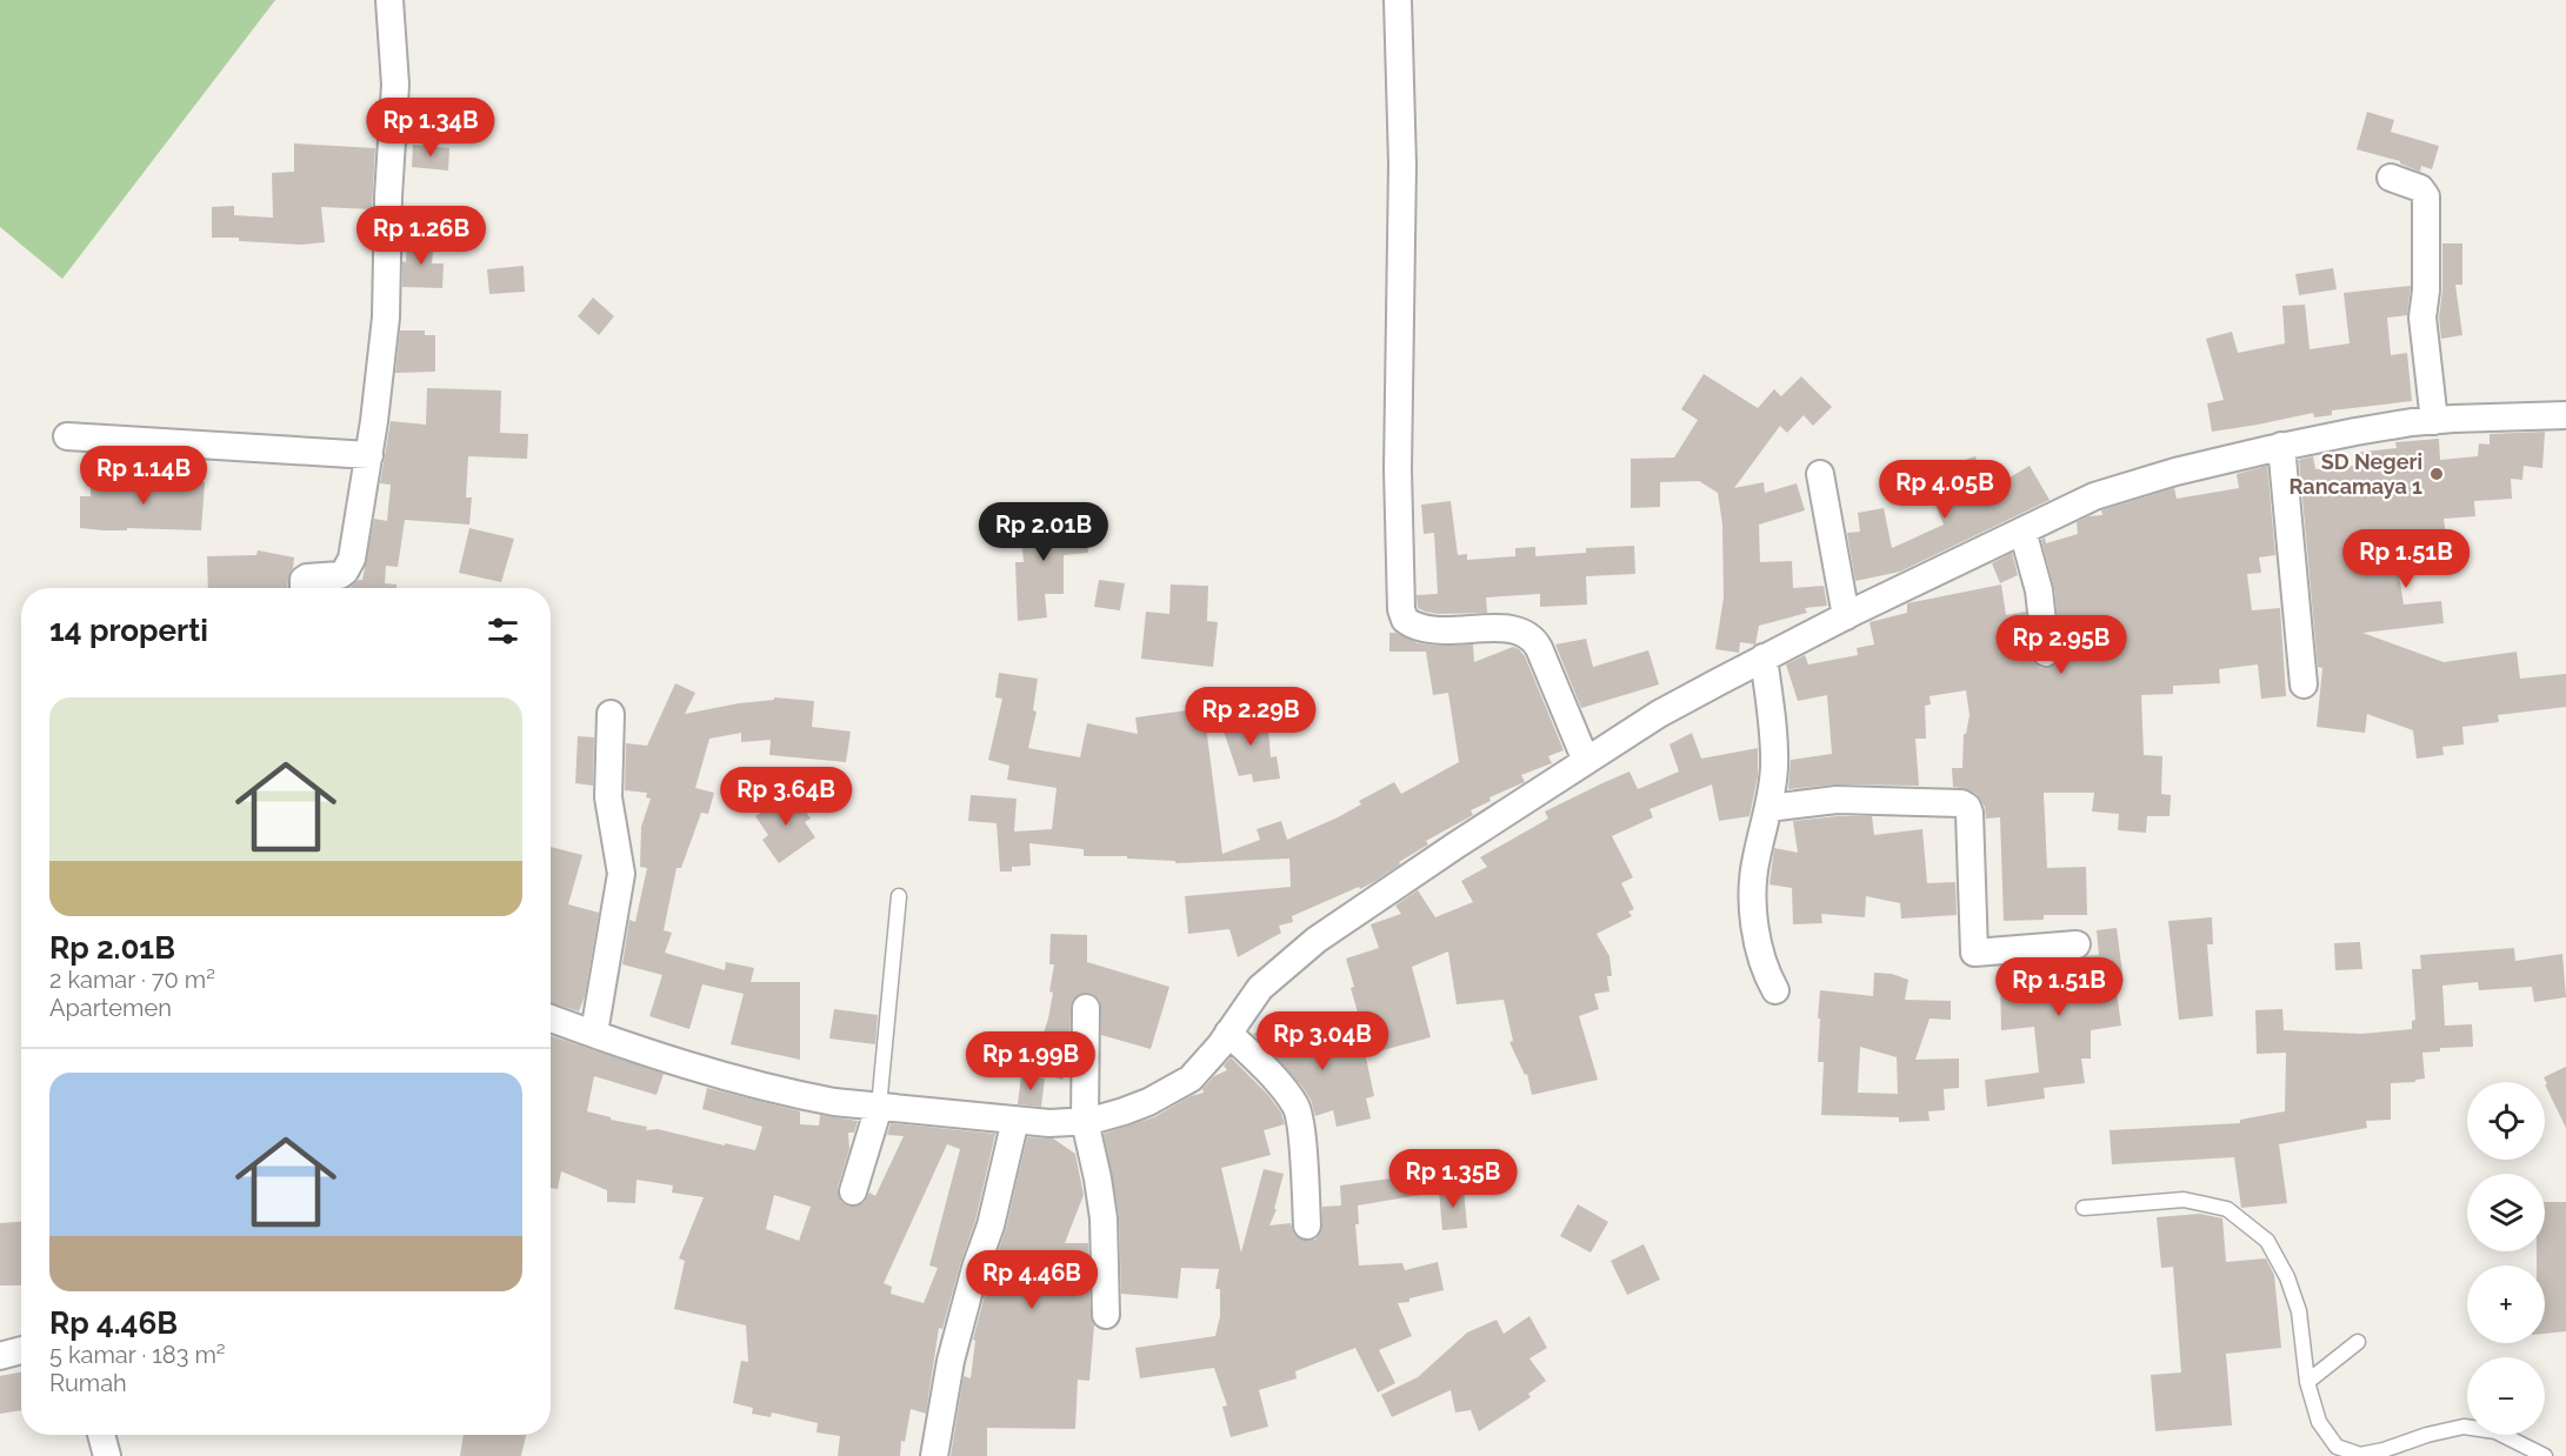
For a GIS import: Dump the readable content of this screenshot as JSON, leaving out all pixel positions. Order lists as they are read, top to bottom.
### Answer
{
  "places": ["SD Negeri Rancamaya 1"],
  "page": {
    "price": [
      "Rp 1.34B",
      "Rp 1.26B",
      "Rp 1.14B",
      "Rp 4.05B",
      "Rp 2.01B",
      "Rp 1.51B",
      "Rp 2.95B",
      "Rp 2.29B",
      "Rp 3.64B",
      "Rp 1.51B",
      "Rp 3.04B",
      "Rp 1.99B",
      "Rp 1.35B",
      "Rp 4.46B"
    ],
    "heading": "14 properti",
    "list": [
      {
        "name": "Rp 2.01B",
        "note": "2 kamar · 70 m² · Apartemen"
      },
      {
        "name": "Rp 4.46B",
        "note": "5 kamar · 183 m² · Rumah"
      }
    ],
    "map_buttons": ["+", "−"]
  }
}
